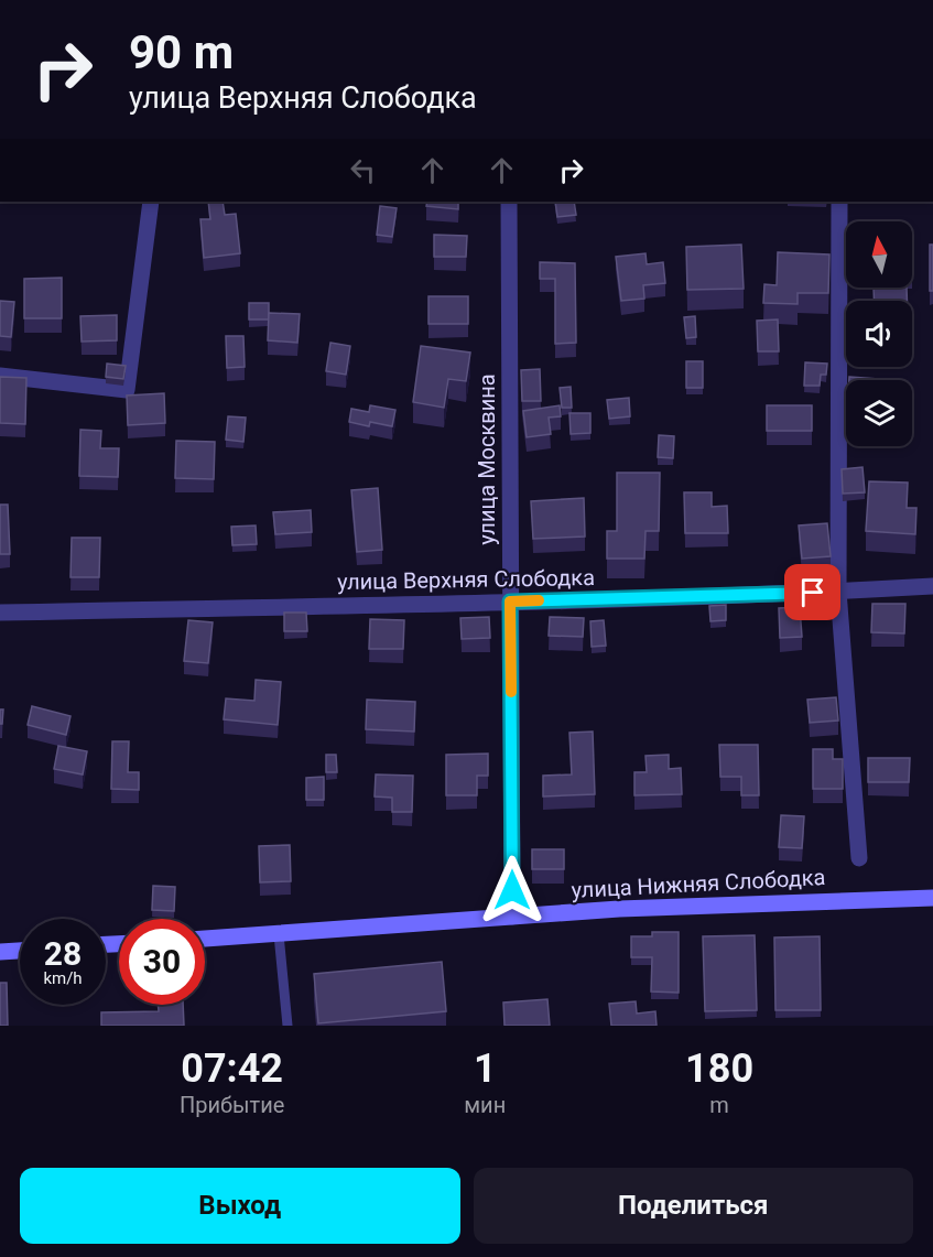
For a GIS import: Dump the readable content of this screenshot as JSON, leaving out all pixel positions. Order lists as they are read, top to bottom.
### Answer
{
  "streets": {
    "main road": ["улица Нижняя Слободка"],
    "street": ["улица Москвина", "улица Верхняя Слободка"]
  },
  "crossings": [
    ["улица Москвина", "улица Верхняя Слободка"],
    ["улица Москвина", "улица Нижняя Слободка"]
  ],
  "north": "top",
  "page": {
    "turn": ["90 m", "улица Верхняя Слободка"],
    "speed": "28 km/h",
    "limit": "30",
    "eta": [
      "07:42",
      "Прибытие",
      "1",
      "мин",
      "180",
      "m"
    ],
    "buttons": ["Выход", "Поделиться"]
  }
}
